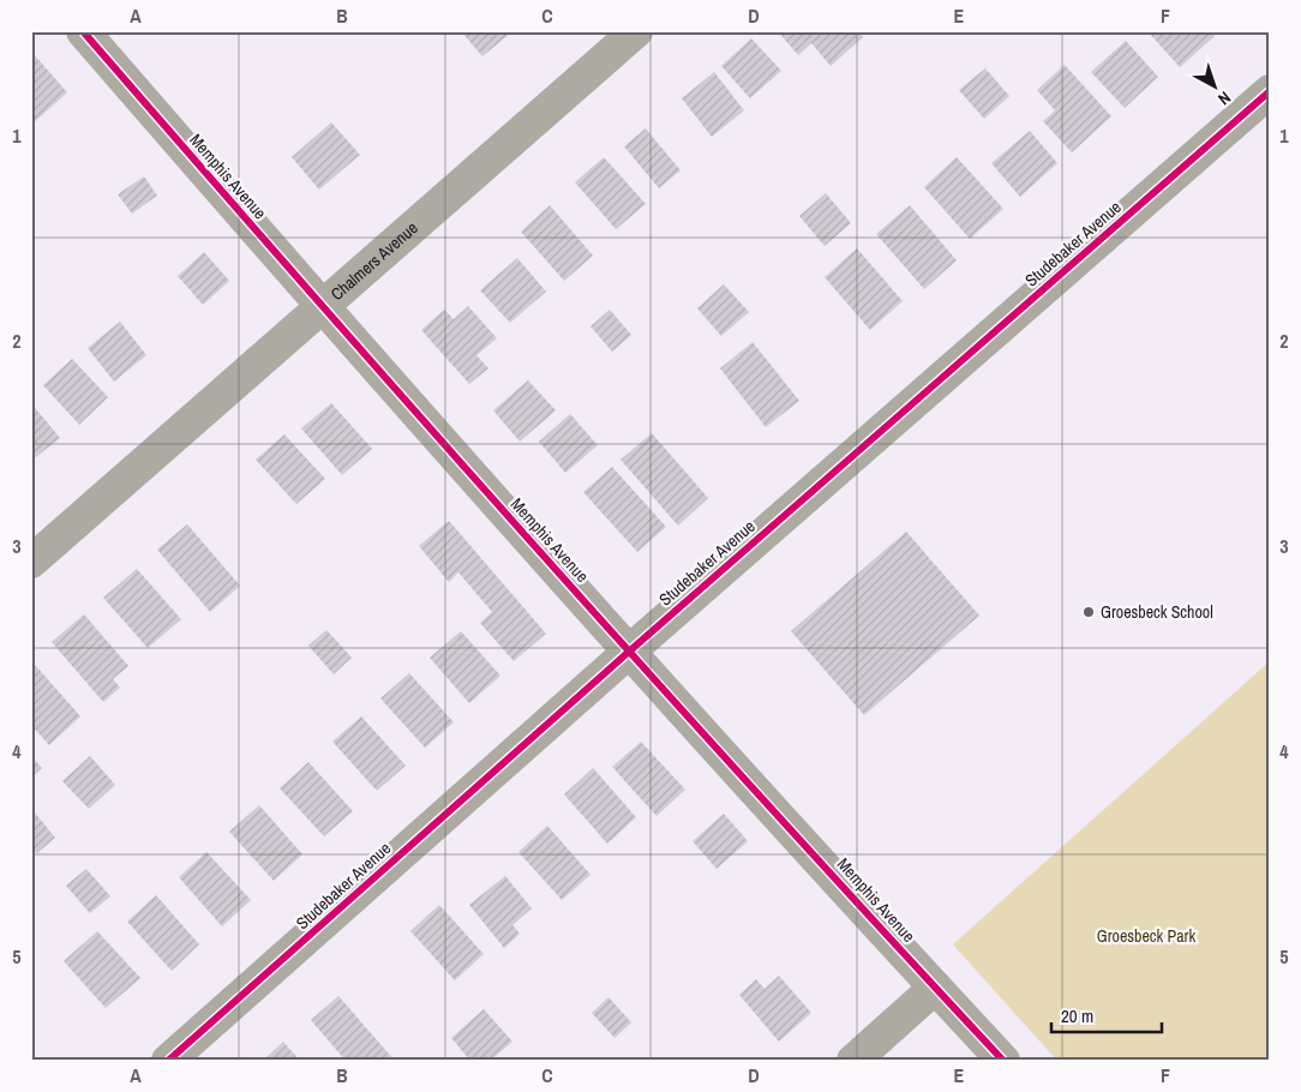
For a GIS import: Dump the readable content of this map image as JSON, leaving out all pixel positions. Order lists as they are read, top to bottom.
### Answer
{
  "streets": {
    "street": ["Memphis Avenue", "Studebaker Avenue", "Chalmers Avenue"]
  },
  "crossings": [
    ["Memphis Avenue", "Studebaker Avenue"],
    ["Memphis Avenue", "Chalmers Avenue"]
  ],
  "parks": ["Groesbeck Park"],
  "places": ["Groesbeck School"],
  "scale_bar": "20 m",
  "north": "bottom right",
  "grid": {
    "columns": [
      "A",
      "B",
      "C",
      "D",
      "E",
      "F"
    ],
    "rows": [
      "1",
      "2",
      "3",
      "4",
      "5"
    ]
  }
}
